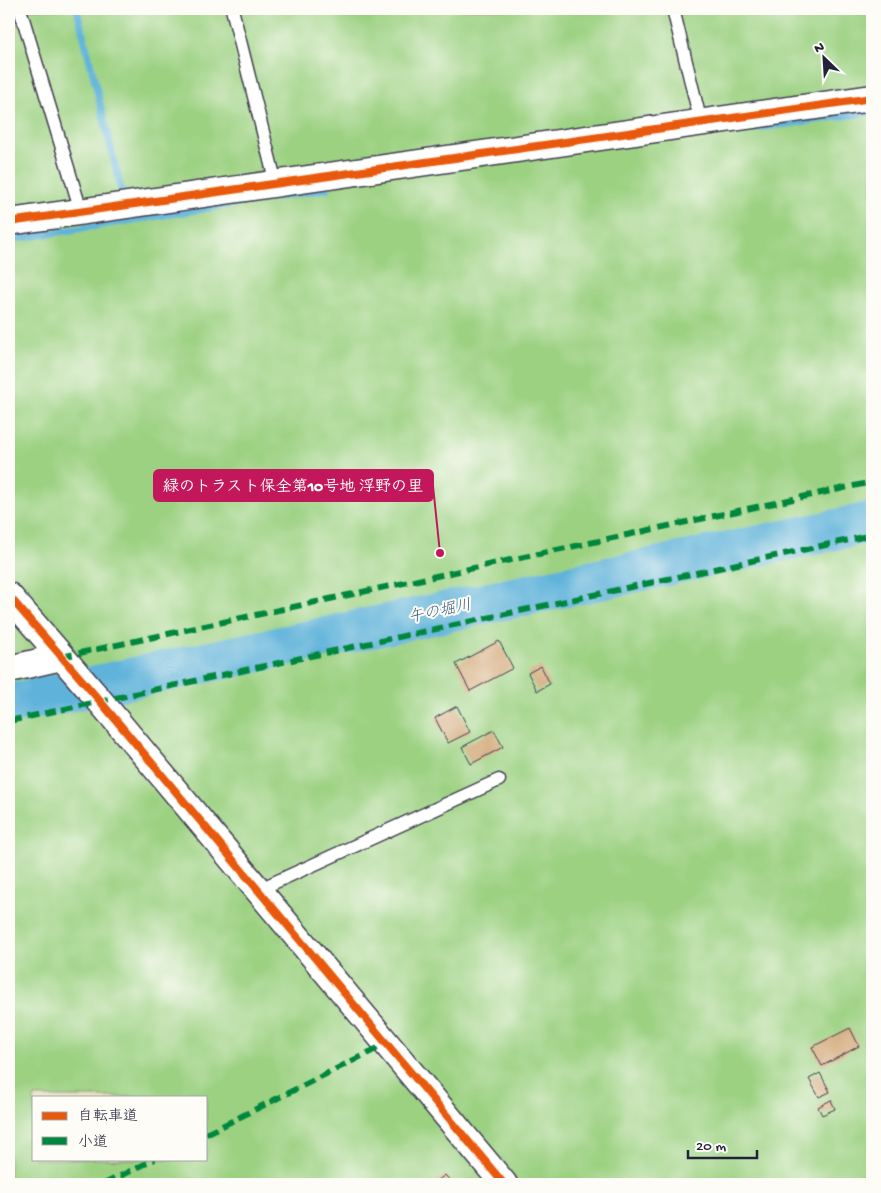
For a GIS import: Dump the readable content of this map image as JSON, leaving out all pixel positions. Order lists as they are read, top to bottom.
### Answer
{
  "water": ["午の堀川"],
  "places": ["緑のトラスト保全第10号地 浮野の里"],
  "legend": ["自転車道", "小道"],
  "scale_bar": "20 m",
  "north": "top left"
}
